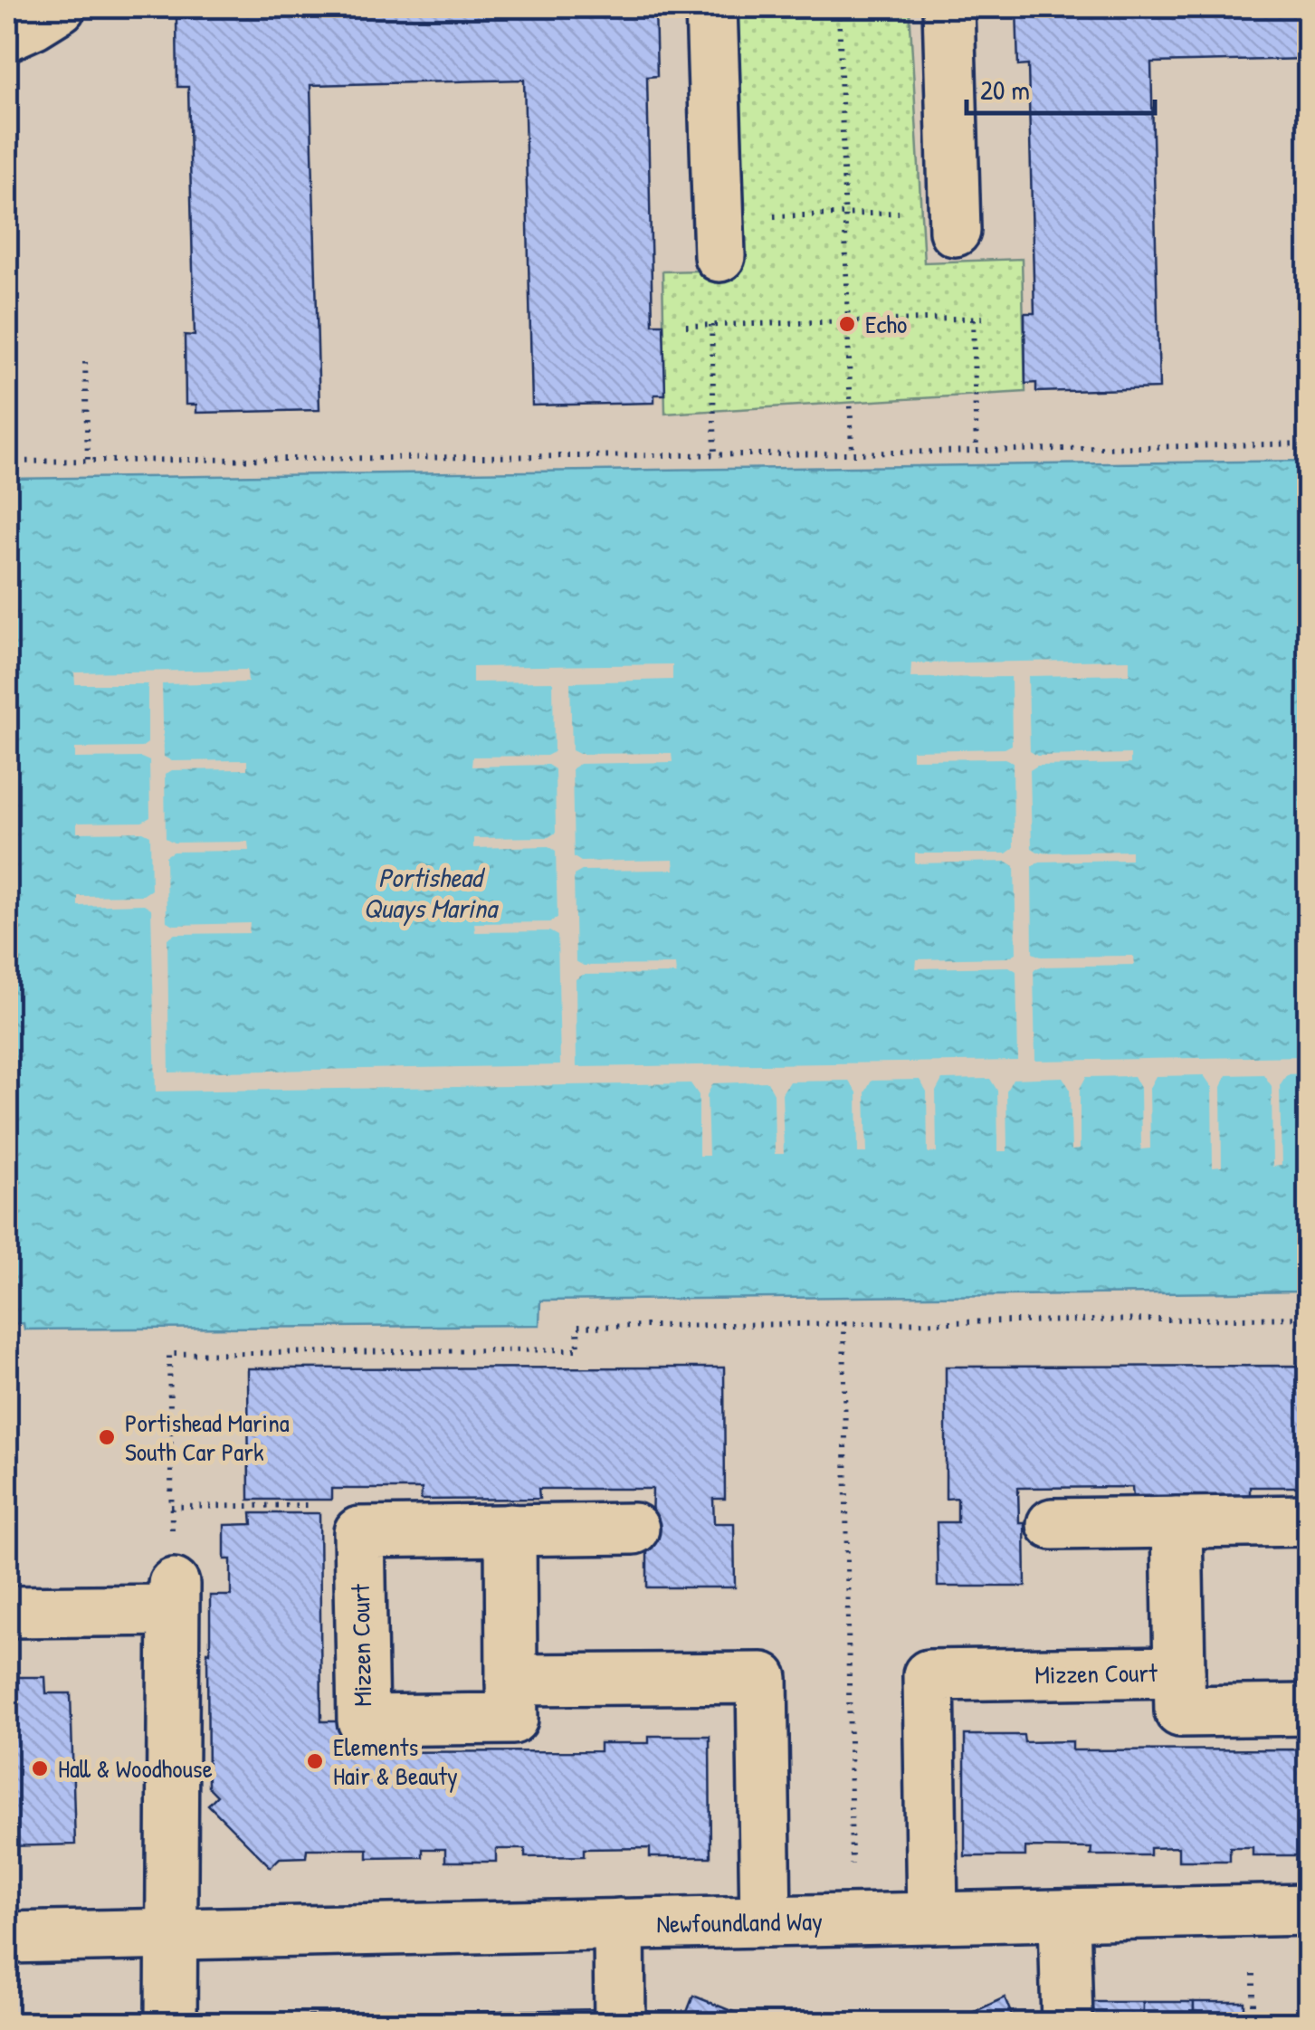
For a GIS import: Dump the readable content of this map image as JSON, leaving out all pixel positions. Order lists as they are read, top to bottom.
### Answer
{
  "streets": {
    "street": ["Mizzen Court", "Newfoundland Way"]
  },
  "crossings": [
    ["Mizzen Court", "Newfoundland Way"]
  ],
  "water": ["Portishead Quays Marina"],
  "places": [
    "Echo",
    "Portishead Marina South Car Park",
    "Elements Hair & Beauty",
    "Hall & Woodhouse"
  ],
  "scale_bar": "20 m"
}
